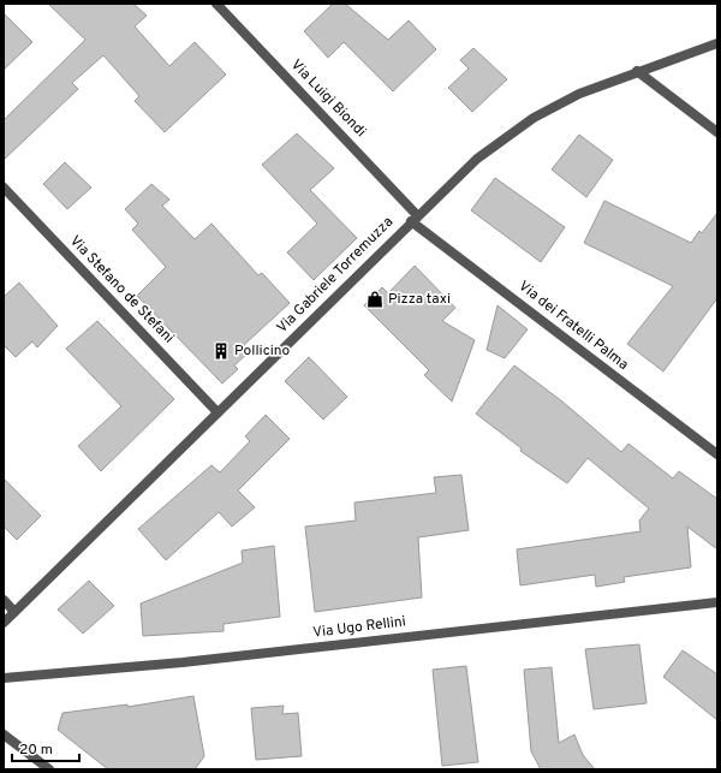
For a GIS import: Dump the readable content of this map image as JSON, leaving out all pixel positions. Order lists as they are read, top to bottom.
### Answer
{
  "streets": {
    "street": [
      "Via Luigi Biondi",
      "Via Gabriele Torremuzza",
      "Via Stefano de Stefani",
      "Via dei Fratelli Palma",
      "Via Ugo Rellini"
    ]
  },
  "crossings": [
    ["Via Luigi Biondi", "Via Gabriele Torremuzza"],
    ["Via Luigi Biondi", "Via dei Fratelli Palma"],
    ["Via Gabriele Torremuzza", "Via Stefano de Stefani"],
    ["Via Gabriele Torremuzza", "Via dei Fratelli Palma"]
  ],
  "places": {
    "shop": ["Pizza taxi"],
    "building": ["Pollicino"]
  },
  "scale_bar": "20 m"
}
